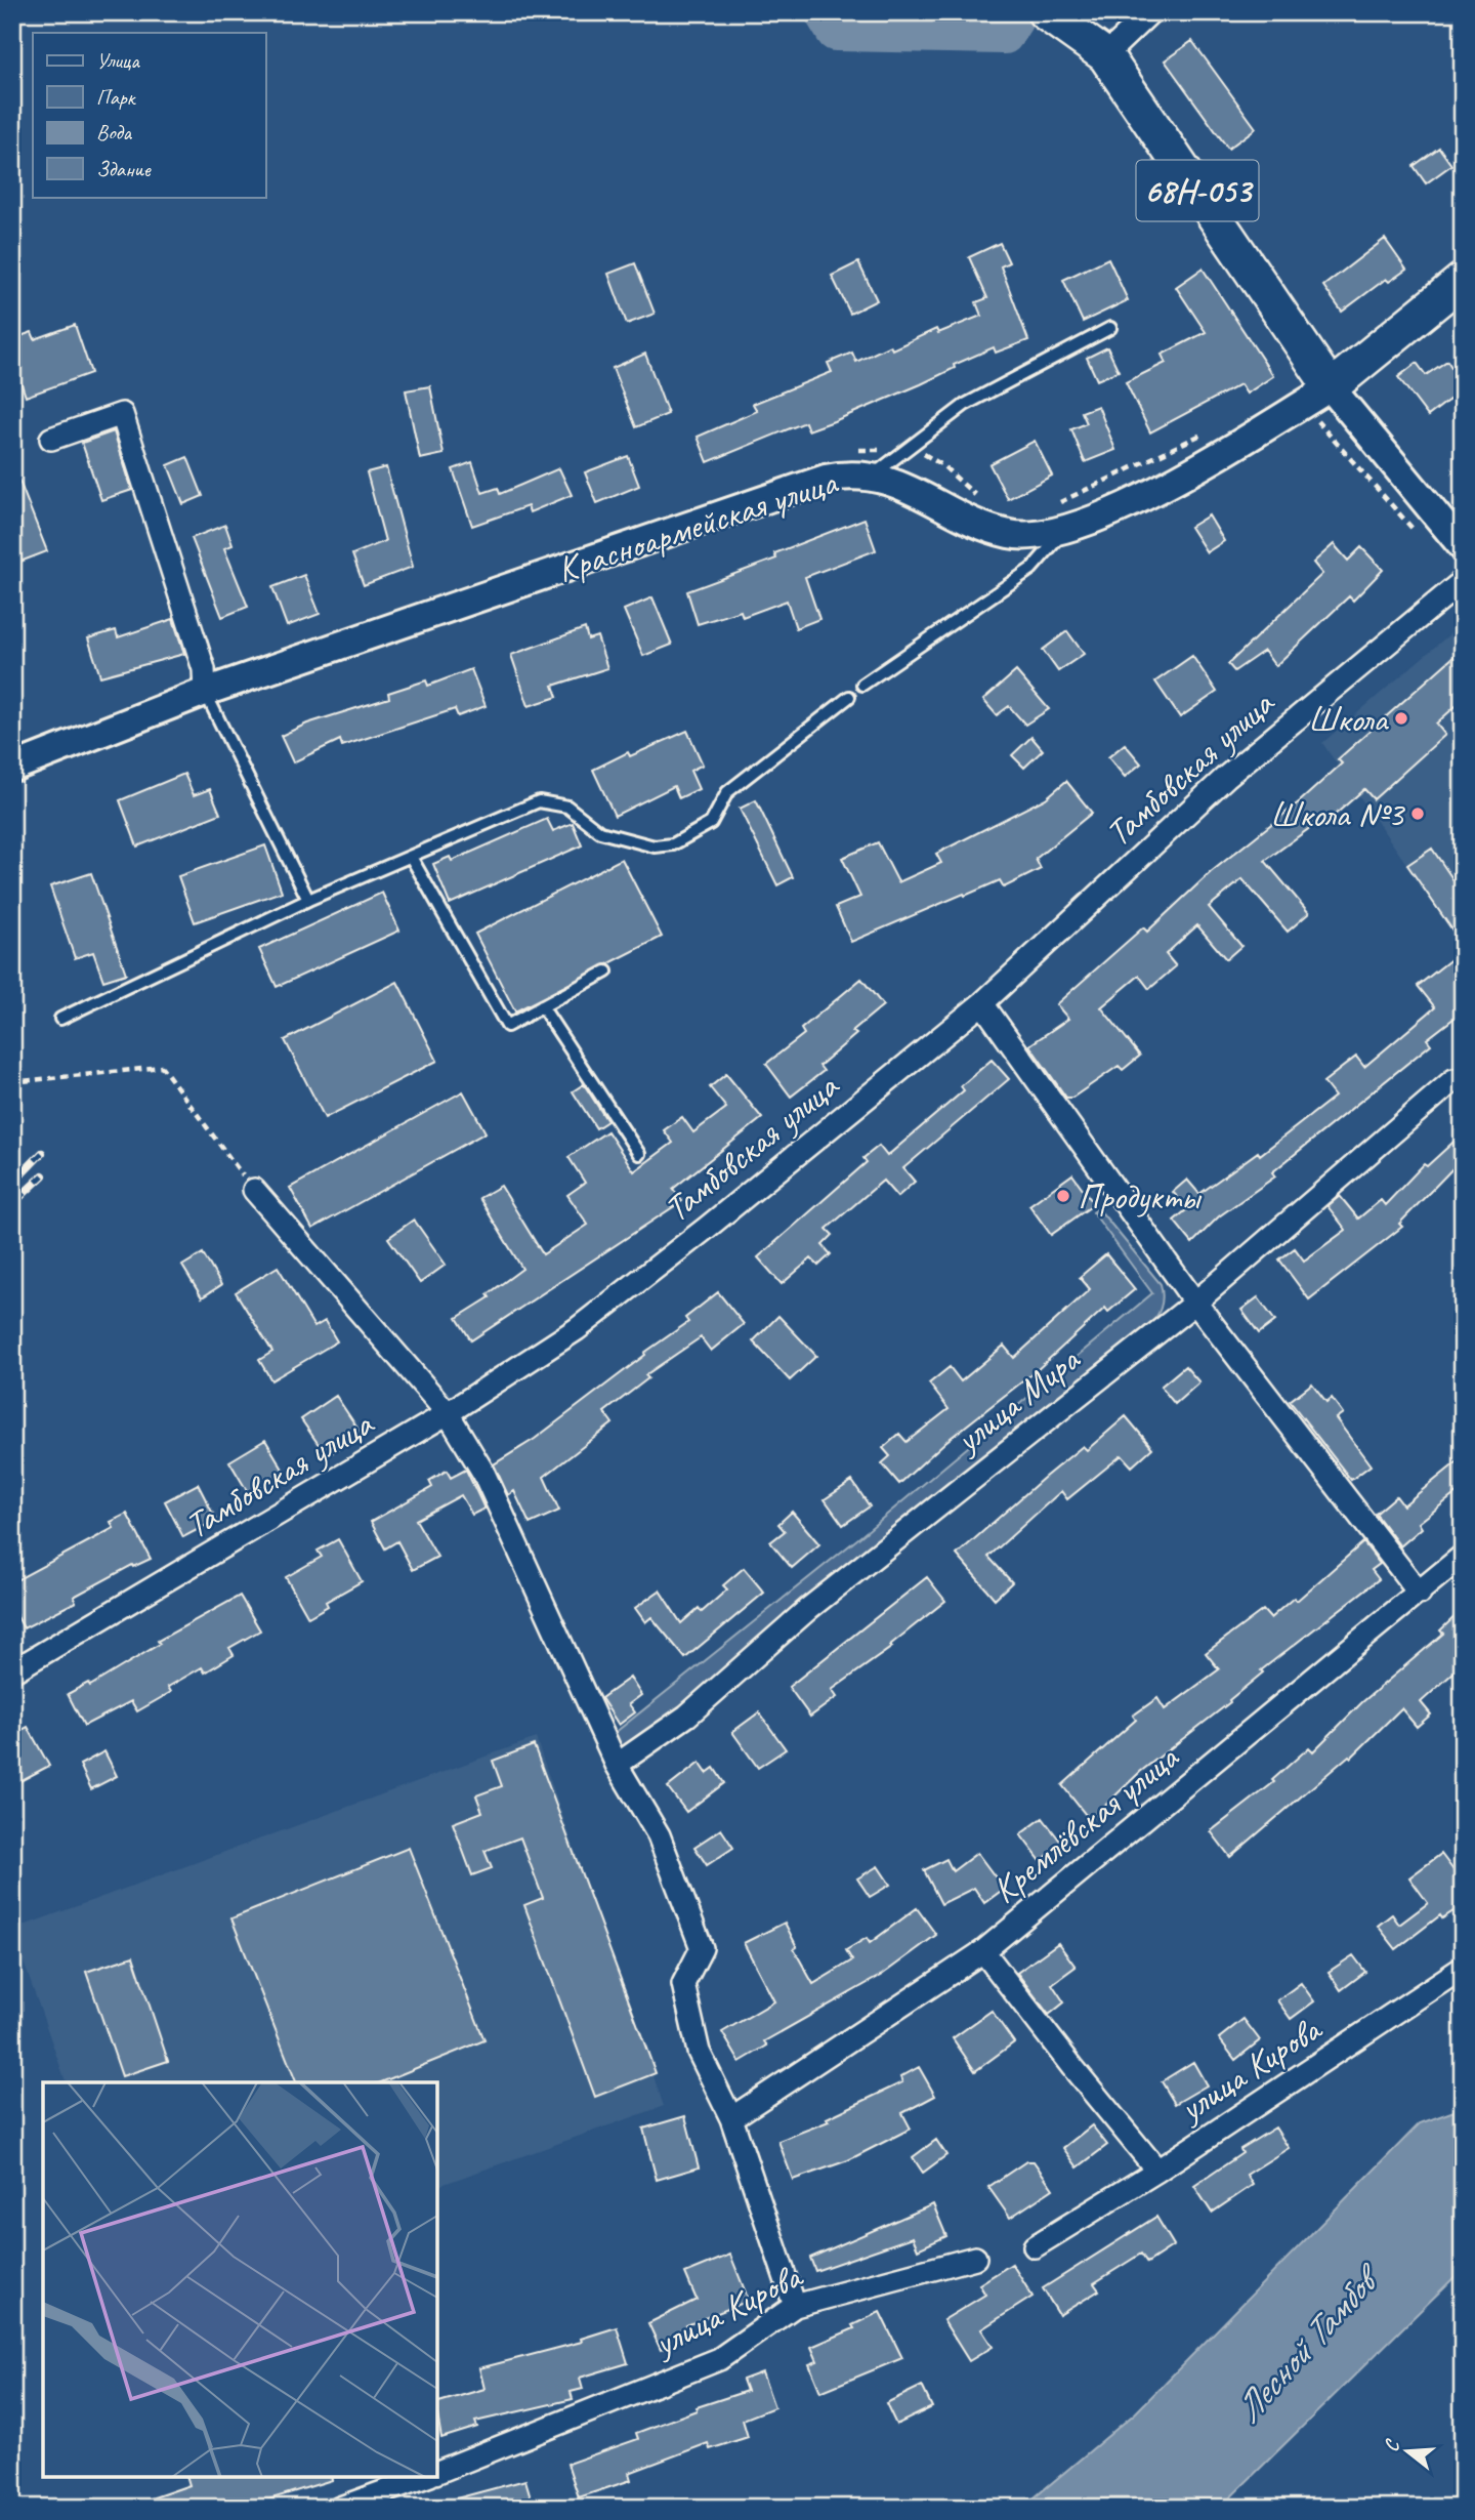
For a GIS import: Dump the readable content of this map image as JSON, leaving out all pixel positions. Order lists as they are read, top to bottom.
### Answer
{
  "streets": {
    "main road": ["68Н-053", "Красноармейская улица"],
    "street": [
      "Тамбовская улица",
      "улица Мира",
      "Кремлёвская улица",
      "улица Кирова"
    ]
  },
  "crossings": [
    ["68Н-053", "Красноармейская улица"]
  ],
  "water": ["Лесной Тамбов"],
  "places": ["Школа", "Школа №3", "Продукты"],
  "legend": [
    "Улица",
    "Парк",
    "Вода",
    "Здание"
  ],
  "north": "left"
}
